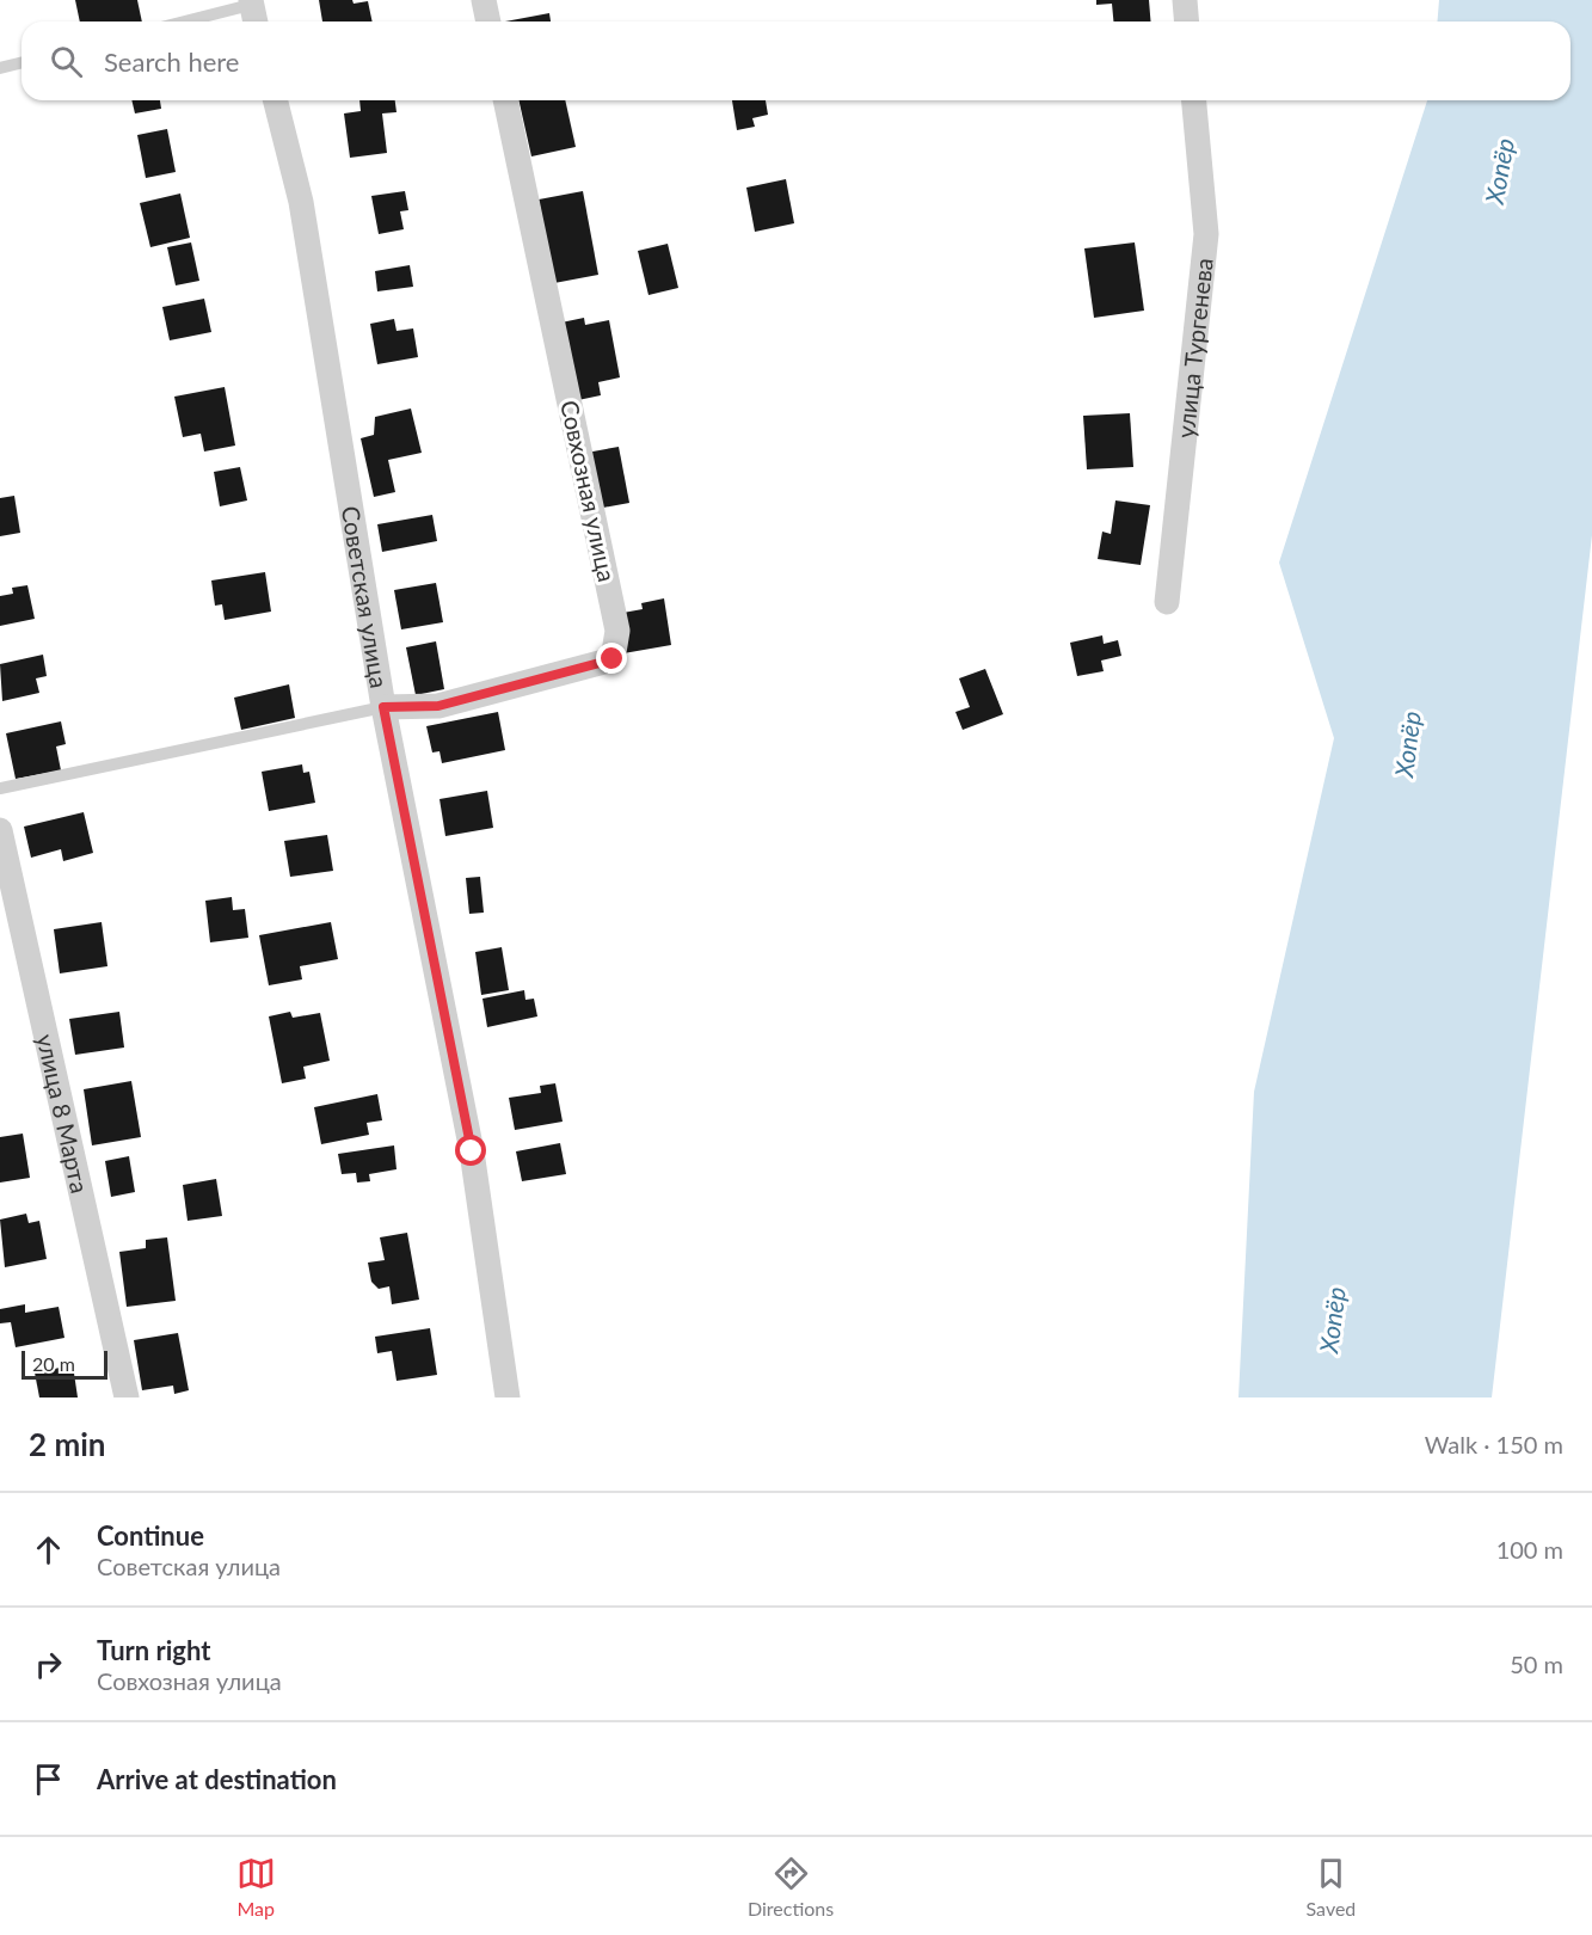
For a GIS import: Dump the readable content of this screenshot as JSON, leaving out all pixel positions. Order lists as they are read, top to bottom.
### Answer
{
  "streets": {
    "street": [
      "улица Тургенева",
      "Совхозная улица",
      "Советская улица",
      "улица 8 Марта"
    ]
  },
  "crossings": [
    ["Совхозная улица", "Советская улица"]
  ],
  "water": ["Хопёр"],
  "scale_bar": "20 m",
  "page": {
    "search": "Search here",
    "scale": "20 m",
    "heading": ["2 min", "Walk · 150 m"],
    "list": [
      ["Continue", "Советская улица", "100 m"],
      ["Turn right", "Совхозная улица", "50 m"],
      "Arrive at destination"
    ],
    "nav": ["Map", "Directions", "Saved"]
  }
}
